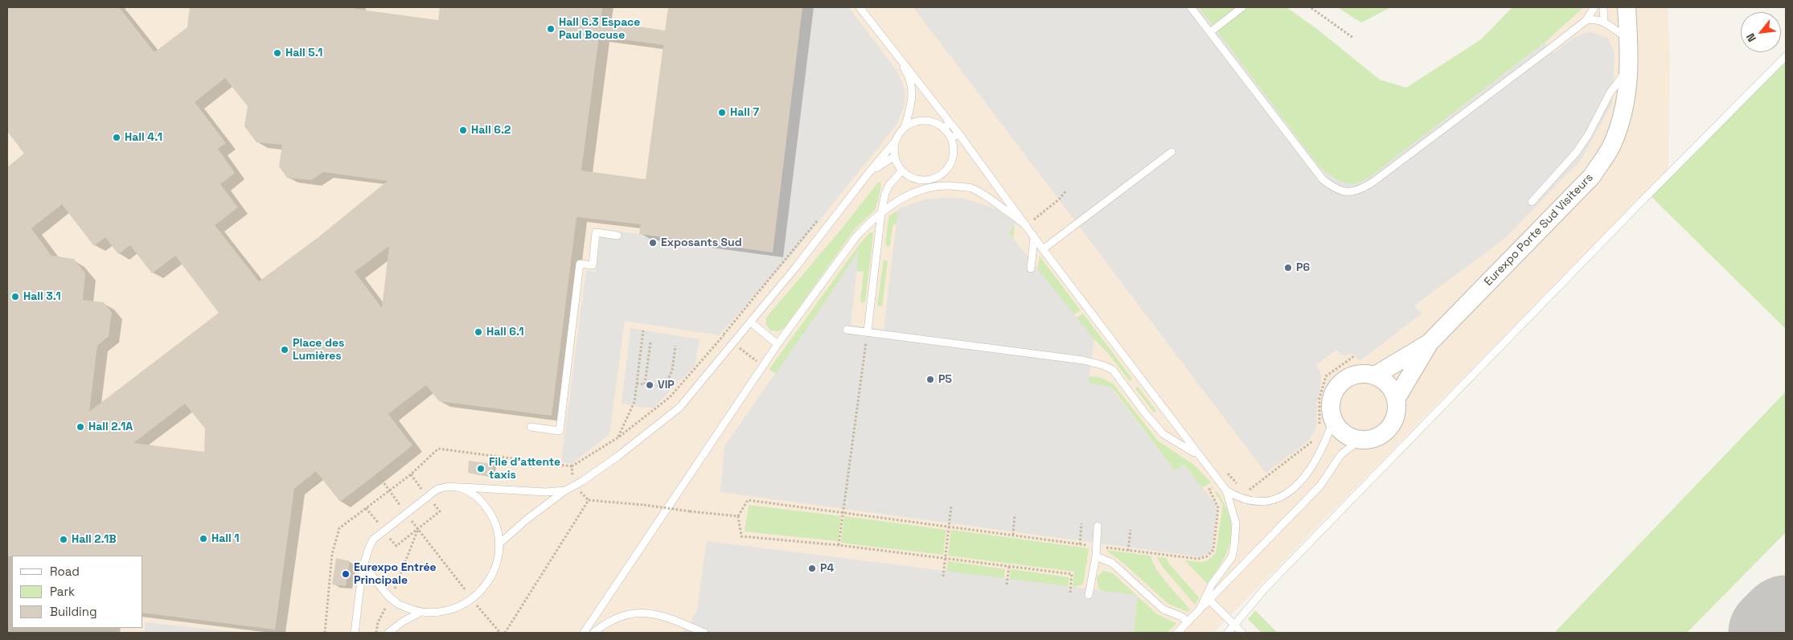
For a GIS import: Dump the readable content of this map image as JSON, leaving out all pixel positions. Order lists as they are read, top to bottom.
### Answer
{
  "streets": {
    "street": ["Eurexpo Porte Sud Visiteurs"]
  },
  "places": [
    "Hall 6.3 Espace Paul Bocuse",
    "Hall 5.1",
    "Hall 7",
    "Hall 6.2",
    "Hall 4.1",
    "Exposants Sud",
    "P6",
    "Hall 3.1",
    "Hall 6.1",
    "Place des Lumières",
    "P5",
    "VIP",
    "Hall 2.1A",
    "File d'attente taxis",
    "Hall 1",
    "Hall 2.1B",
    "P4",
    "Eurexpo Entrée Principale"
  ],
  "legend": ["Road", "Park", "Building"],
  "north": "bottom left"
}
